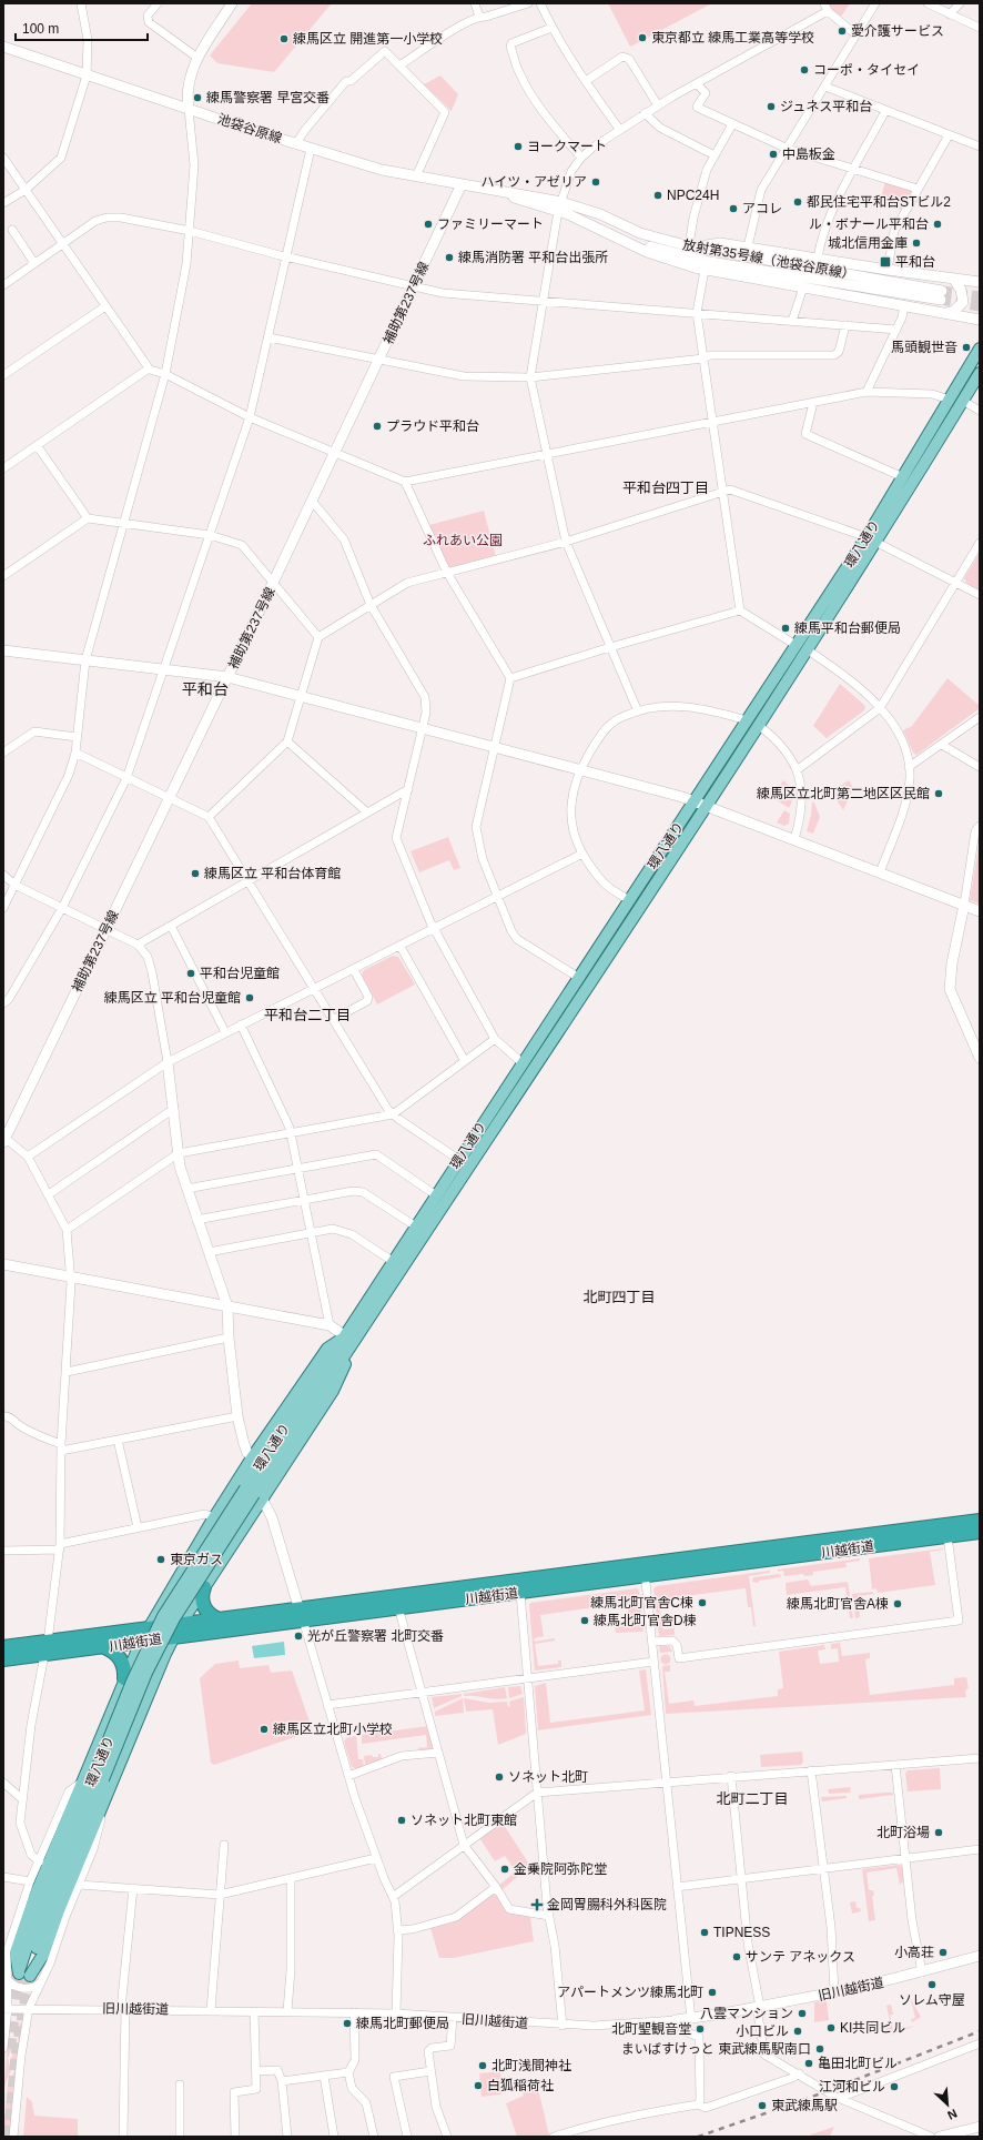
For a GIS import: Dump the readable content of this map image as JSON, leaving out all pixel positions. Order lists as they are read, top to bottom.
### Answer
{
  "streets": {
    "highway": ["川越街道"],
    "main road": ["環八通り"],
    "street": [
      "池袋谷原線",
      "放射第35号線（池袋谷原線）",
      "補助第237号線",
      "旧川越街道"
    ]
  },
  "crossings": [
    ["池袋谷原線", "放射第35号線（池袋谷原線）"],
    ["池袋谷原線", "補助第237号線"]
  ],
  "districts": [
    "平和台四丁目",
    "平和台",
    "平和台二丁目",
    "北町四丁目",
    "北町二丁目"
  ],
  "parks": ["ふれあい公園"],
  "places": {
    "other": [
      "愛介護サービス",
      "東京都立 練馬工業高等学校",
      "練馬区立 開進第一小学校",
      "コーポ・タイセイ",
      "練馬警察署 早宮交番",
      "ジュネス平和台",
      "ヨークマート",
      "中島板金",
      "ハイツ・アゼリア",
      "NPC24H",
      "都民住宅平和台STビル2",
      "アコレ",
      "ファミリーマート",
      "ル・ボナール平和台",
      "城北信用金庫",
      "練馬消防署 平和台出張所",
      "馬頭観世音",
      "プラウド平和台",
      "練馬平和台郵便局",
      "練馬区立北町第二地区区民館",
      "練馬区立 平和台体育館",
      "平和台児童館",
      "練馬区立 平和台児童館",
      "東京ガス",
      "練馬北町官舎C棟",
      "練馬北町官舎A棟",
      "練馬北町官舎D棟",
      "光が丘警察署 北町交番",
      "練馬区立北町小学校",
      "ソネット北町",
      "ソネット北町東館",
      "北町浴場",
      "金乗院阿弥陀堂",
      "TIPNESS",
      "小高荘",
      "サンテ アネックス",
      "ソレム守屋",
      "アパートメンツ練馬北町",
      "八雲マンション",
      "練馬北町郵便局",
      "KI共同ビル",
      "北町聖観音堂",
      "小口ビル",
      "まいばすけっと 東武練馬駅南口",
      "亀田北町ビル",
      "北町浅間神社",
      "白狐稲荷社",
      "江河和ビル",
      "東武練馬駅"
    ],
    "transit": ["平和台"],
    "health": ["金岡胃腸科外科医院"]
  },
  "scale_bar": "100 m",
  "north": "bottom right"
}
